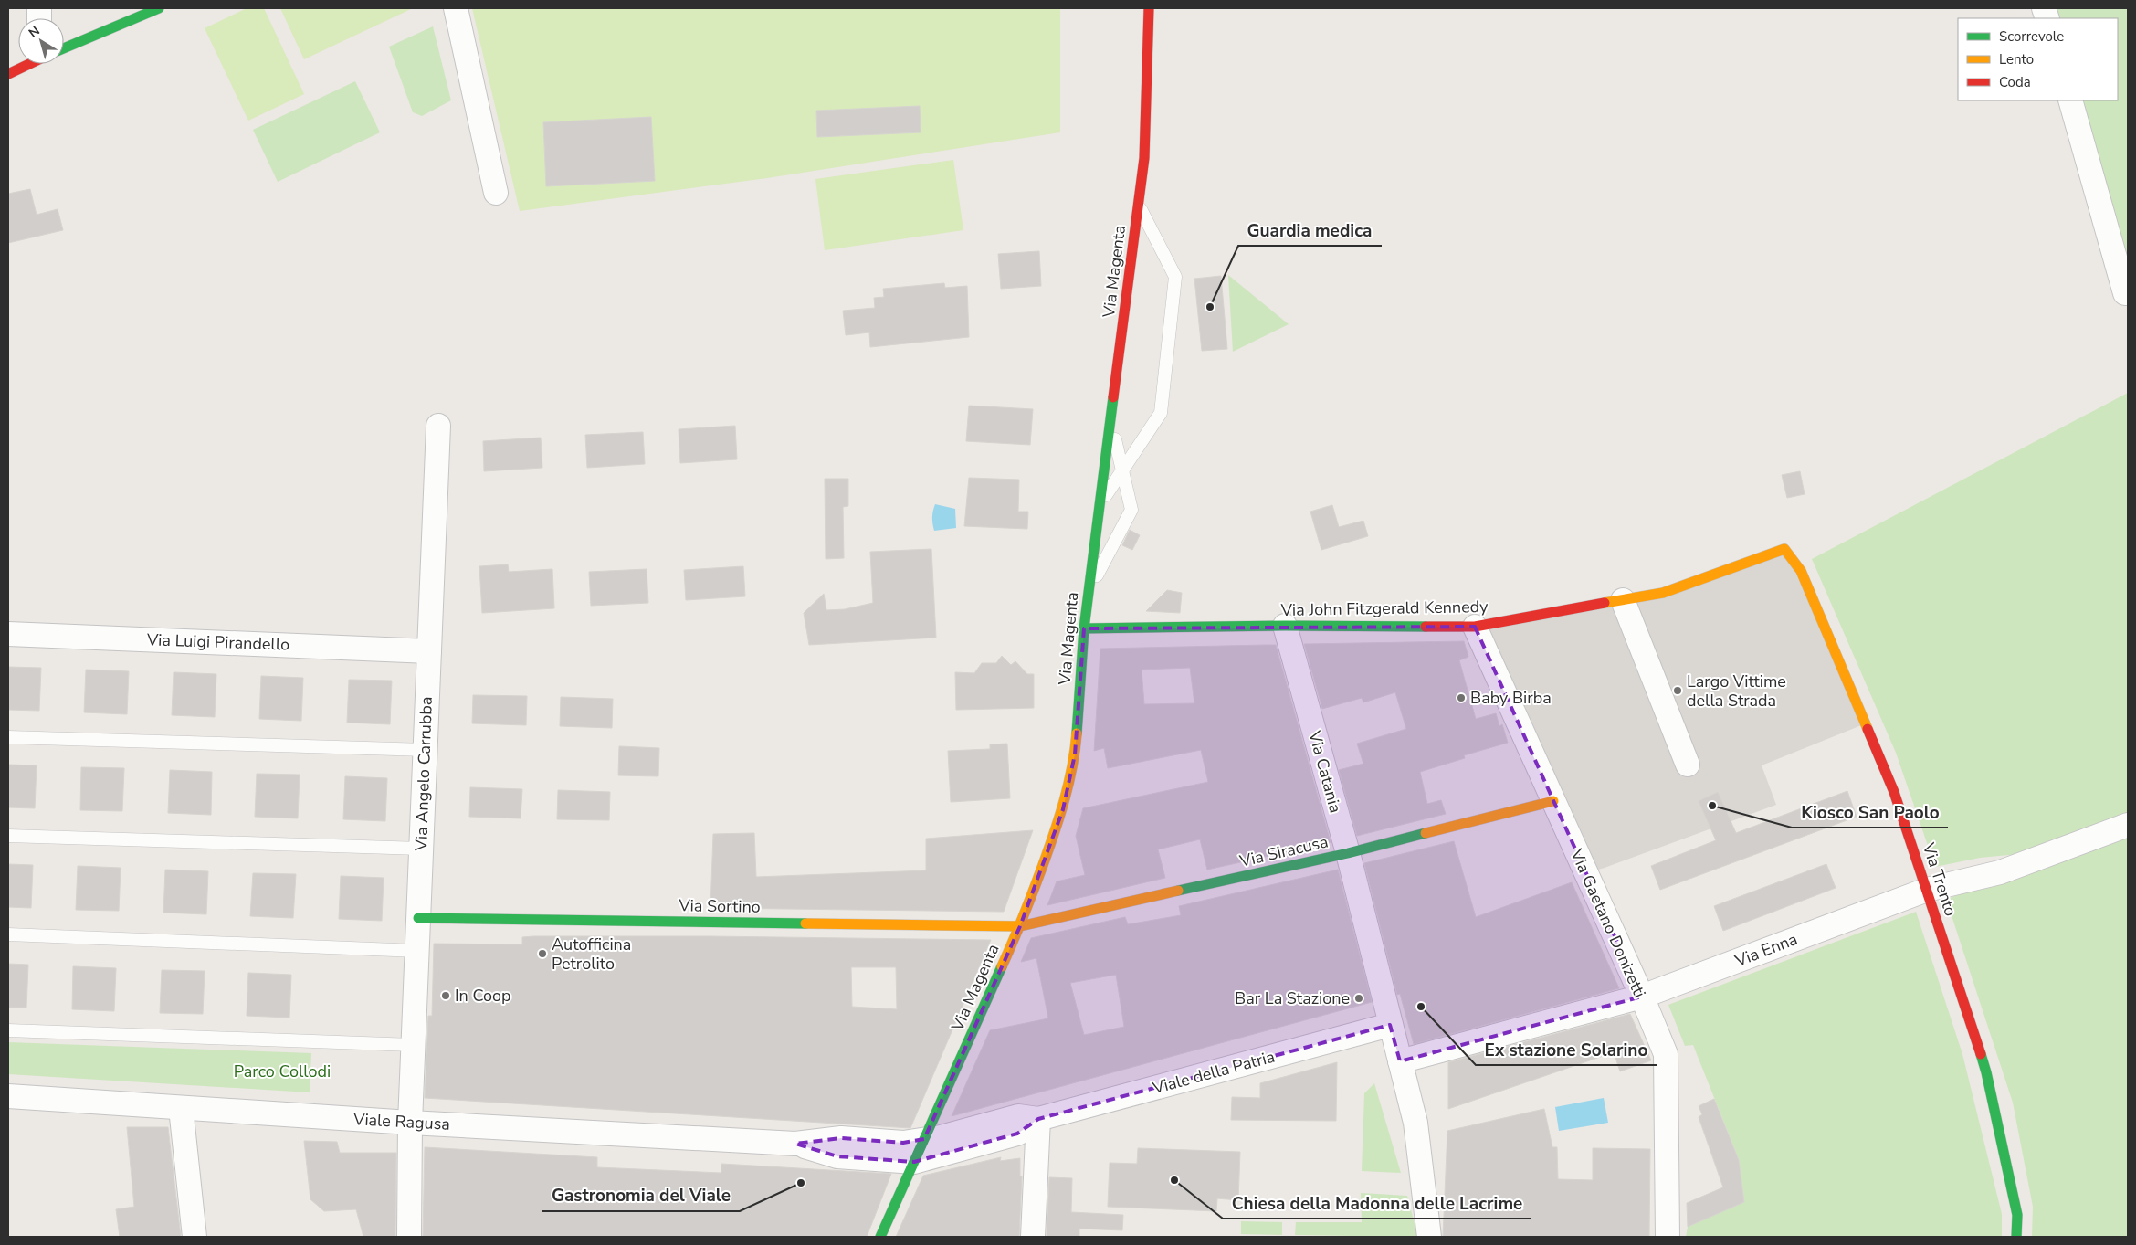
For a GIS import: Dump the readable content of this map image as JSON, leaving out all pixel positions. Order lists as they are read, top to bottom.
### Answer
{
  "streets": {
    "street": [
      "Via Magenta",
      "Via John Fitzgerald Kennedy",
      "Via Luigi Pirandello",
      "Via Catania",
      "Via Angelo Carrubba",
      "Via Siracusa",
      "Via Trento",
      "Via Sortino",
      "Via Gaetano Donizetti",
      "Via Enna",
      "Viale della Patria",
      "Viale Ragusa"
    ]
  },
  "crossings": [
    ["Via Magenta", "Via John Fitzgerald Kennedy"],
    ["Via Magenta", "Via Siracusa"],
    ["Via Magenta", "Via Sortino"],
    ["Via John Fitzgerald Kennedy", "Via Catania"],
    ["Via John Fitzgerald Kennedy", "Via Trento"],
    ["Via John Fitzgerald Kennedy", "Via Gaetano Donizetti"],
    ["Via Luigi Pirandello", "Via Angelo Carrubba"],
    ["Via Catania", "Via Siracusa"],
    ["Via Catania", "Via Enna"],
    ["Via Catania", "Viale della Patria"],
    ["Via Angelo Carrubba", "Via Sortino"],
    ["Via Angelo Carrubba", "Viale Ragusa"],
    ["Via Siracusa", "Via Sortino"],
    ["Via Siracusa", "Via Gaetano Donizetti"],
    ["Via Trento", "Via Enna"],
    ["Via Gaetano Donizetti", "Via Enna"]
  ],
  "parks": ["Parco Collodi"],
  "places": [
    "Guardia medica",
    "Largo Vittime della Strada",
    "Baby Birba",
    "Kiosco San Paolo",
    "Autofficina Petrolito",
    "In Coop",
    "Bar La Stazione",
    "Ex stazione Solarino",
    "Chiesa della Madonna delle Lacrime",
    "Gastronomia del Viale"
  ],
  "legend": ["Scorrevole", "Lento", "Coda"],
  "north": "top left"
}
